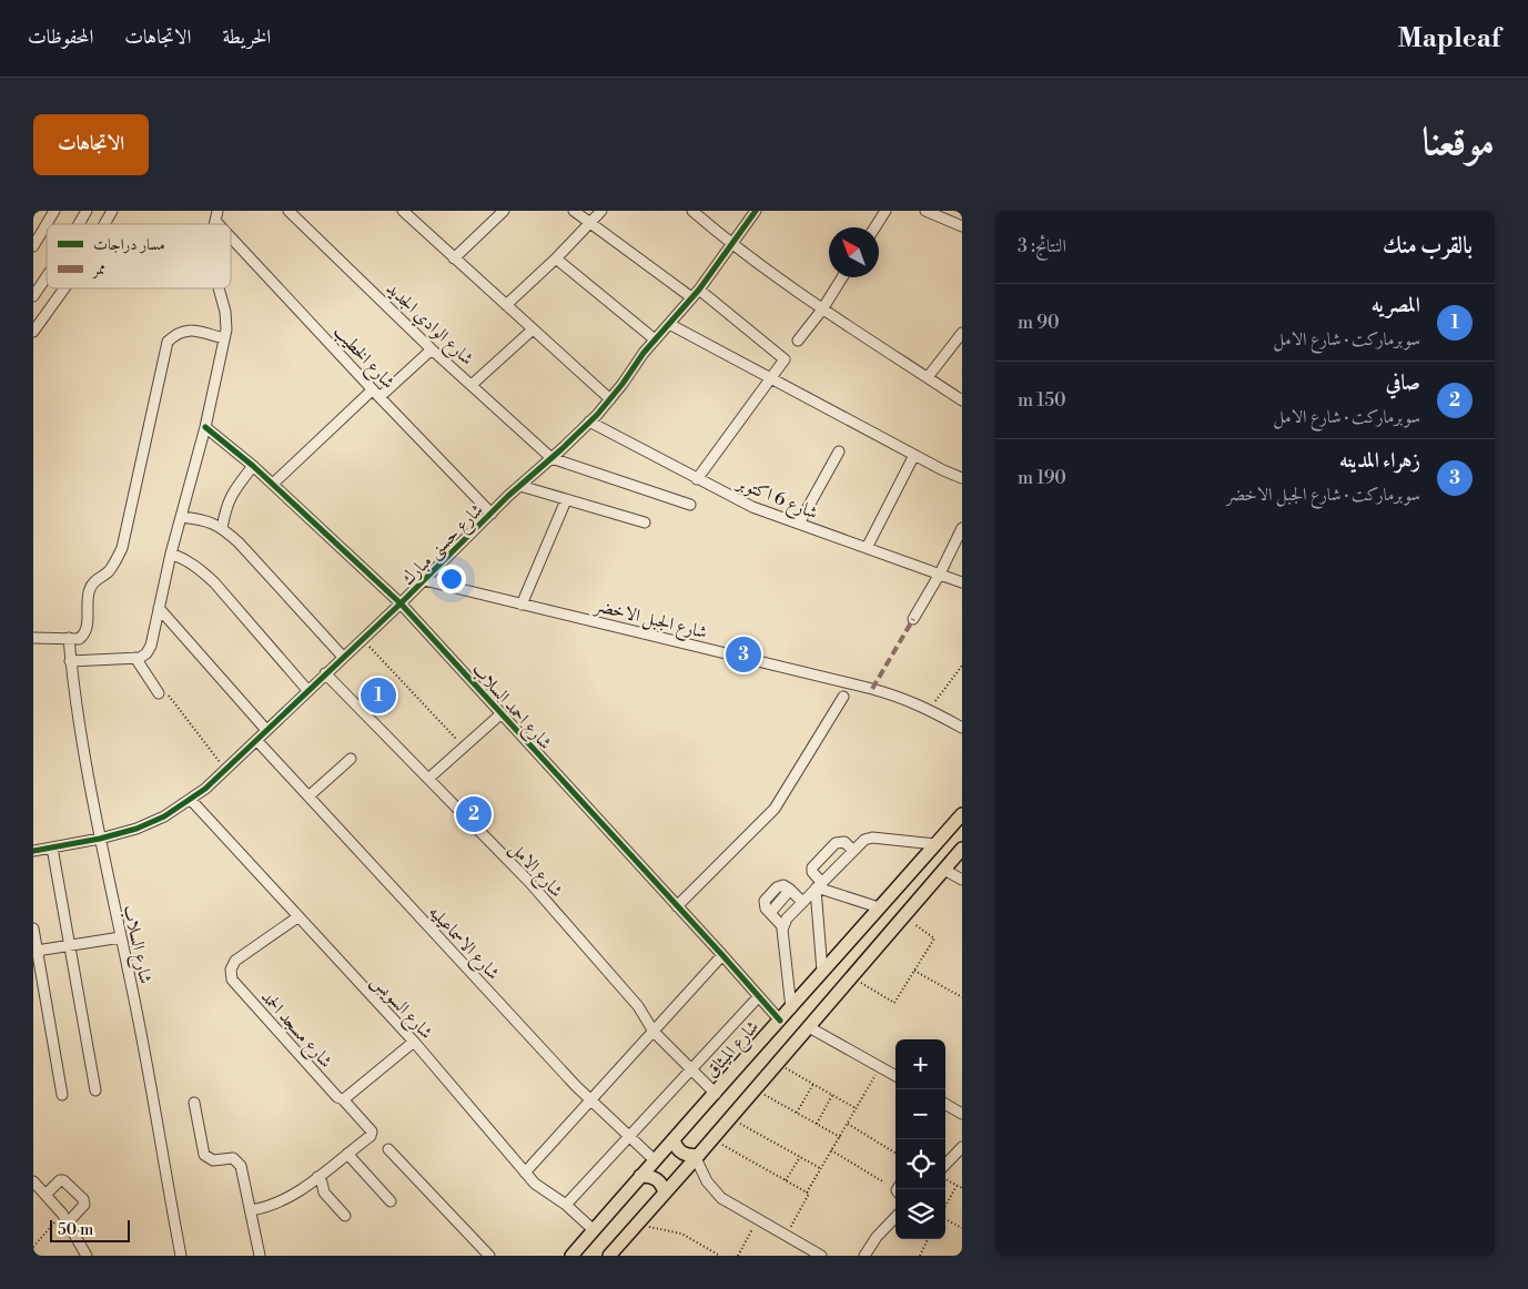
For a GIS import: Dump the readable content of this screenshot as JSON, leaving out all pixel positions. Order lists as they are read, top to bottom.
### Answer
{
  "streets": {
    "main road": ["شارع الميثاق"],
    "street": [
      "شارع الوادي الجديد",
      "شارع الخطيب",
      "شارع 6 اكتوبر",
      "شارع حسنى مبارك",
      "شارع الجبل الاخضر",
      "شارع احمد السلاب",
      "شارع الامل",
      "شارع الاسماعيليه",
      "شارع السلاب",
      "شارع السويس",
      "شارع مسجد الحمد"
    ]
  },
  "crossings": [
    ["شارع الوادي الجديد", "شارع حسنى مبارك"],
    ["شارع الخطيب", "شارع حسنى مبارك"],
    ["شارع 6 اكتوبر", "شارع حسنى مبارك"],
    ["شارع حسنى مبارك", "شارع الجبل الاخضر"],
    ["شارع حسنى مبارك", "شارع احمد السلاب"],
    ["شارع حسنى مبارك", "شارع الامل"],
    ["شارع حسنى مبارك", "شارع الاسماعيليه"],
    ["شارع حسنى مبارك", "شارع السلاب"],
    ["شارع حسنى مبارك", "شارع السويس"],
    ["شارع احمد السلاب", "شارع الميثاق"],
    ["شارع الامل", "شارع الميثاق"],
    ["شارع الاسماعيليه", "شارع الميثاق"],
    ["شارع السويس", "شارع مسجد الحمد"],
    ["شارع السويس", "شارع الميثاق"]
  ],
  "legend": ["مسار دراجات", "ممر"],
  "scale_bar": "50 m",
  "north": "top left",
  "page": {
    "header": "Mapleaf",
    "nav": ["الخريطة", "الاتجاهات", "المحفوظات"],
    "title": "موقعنا",
    "buttons": "الاتجاهات",
    "heading": ["بالقرب منك", "النتائج: 3"],
    "list": [
      {
        "mark": "1",
        "name": "المصريه",
        "note": "سوبرماركت · شارع الامل",
        "value": "90 m"
      },
      {
        "mark": "2",
        "name": "صافي",
        "note": "سوبرماركت · شارع الامل",
        "value": "150 m"
      },
      {
        "mark": "3",
        "name": "زهراء المدينه",
        "note": "سوبرماركت · شارع الجبل الاخضر",
        "value": "190 m"
      }
    ],
    "pins": ["3", "1", "2"],
    "map_buttons": ["+", "−"],
    "scale": "50 m"
  }
}
